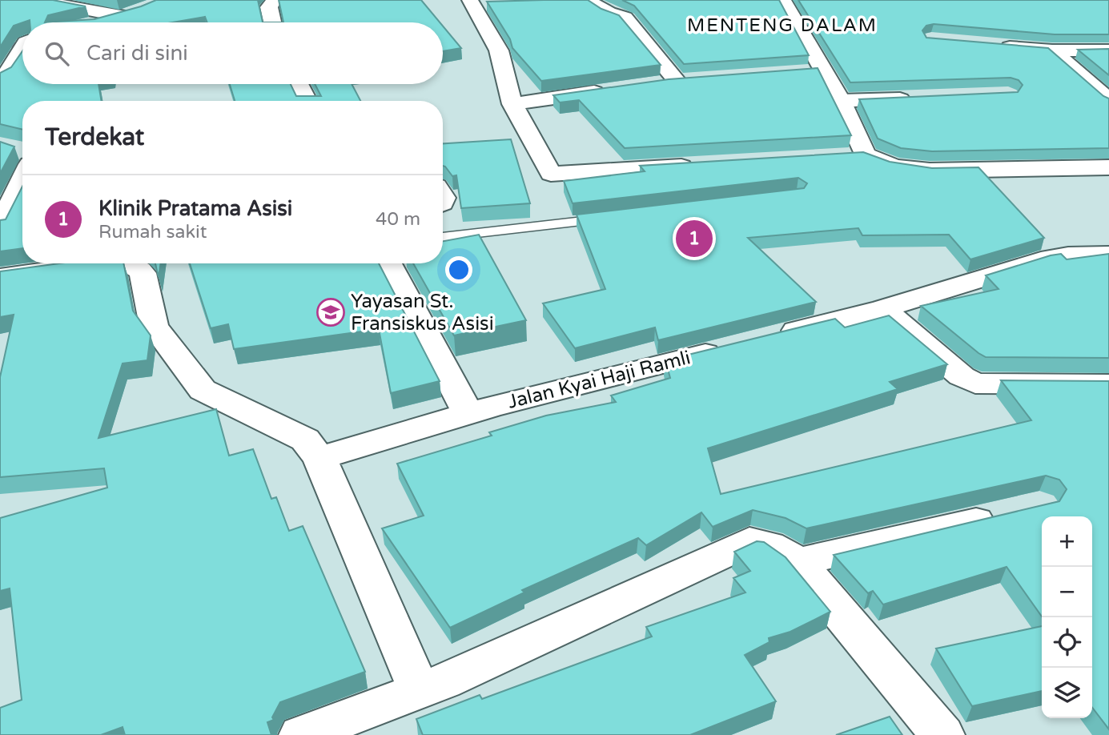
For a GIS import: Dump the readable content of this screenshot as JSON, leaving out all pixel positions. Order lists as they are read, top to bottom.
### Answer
{
  "streets": {
    "street": ["Jalan Kyai Haji Ramli"]
  },
  "districts": ["MENTENG DALAM"],
  "places": {
    "school or university": ["Yayasan St. Fransiskus Asisi"]
  },
  "page": {
    "search": "Cari di sini",
    "heading": "Terdekat",
    "list": [
      {
        "mark": "1",
        "name": "Klinik Pratama Asisi",
        "note": "Rumah sakit",
        "value": "40 m"
      }
    ],
    "pins": "1",
    "map_buttons": ["+", "−"]
  }
}
